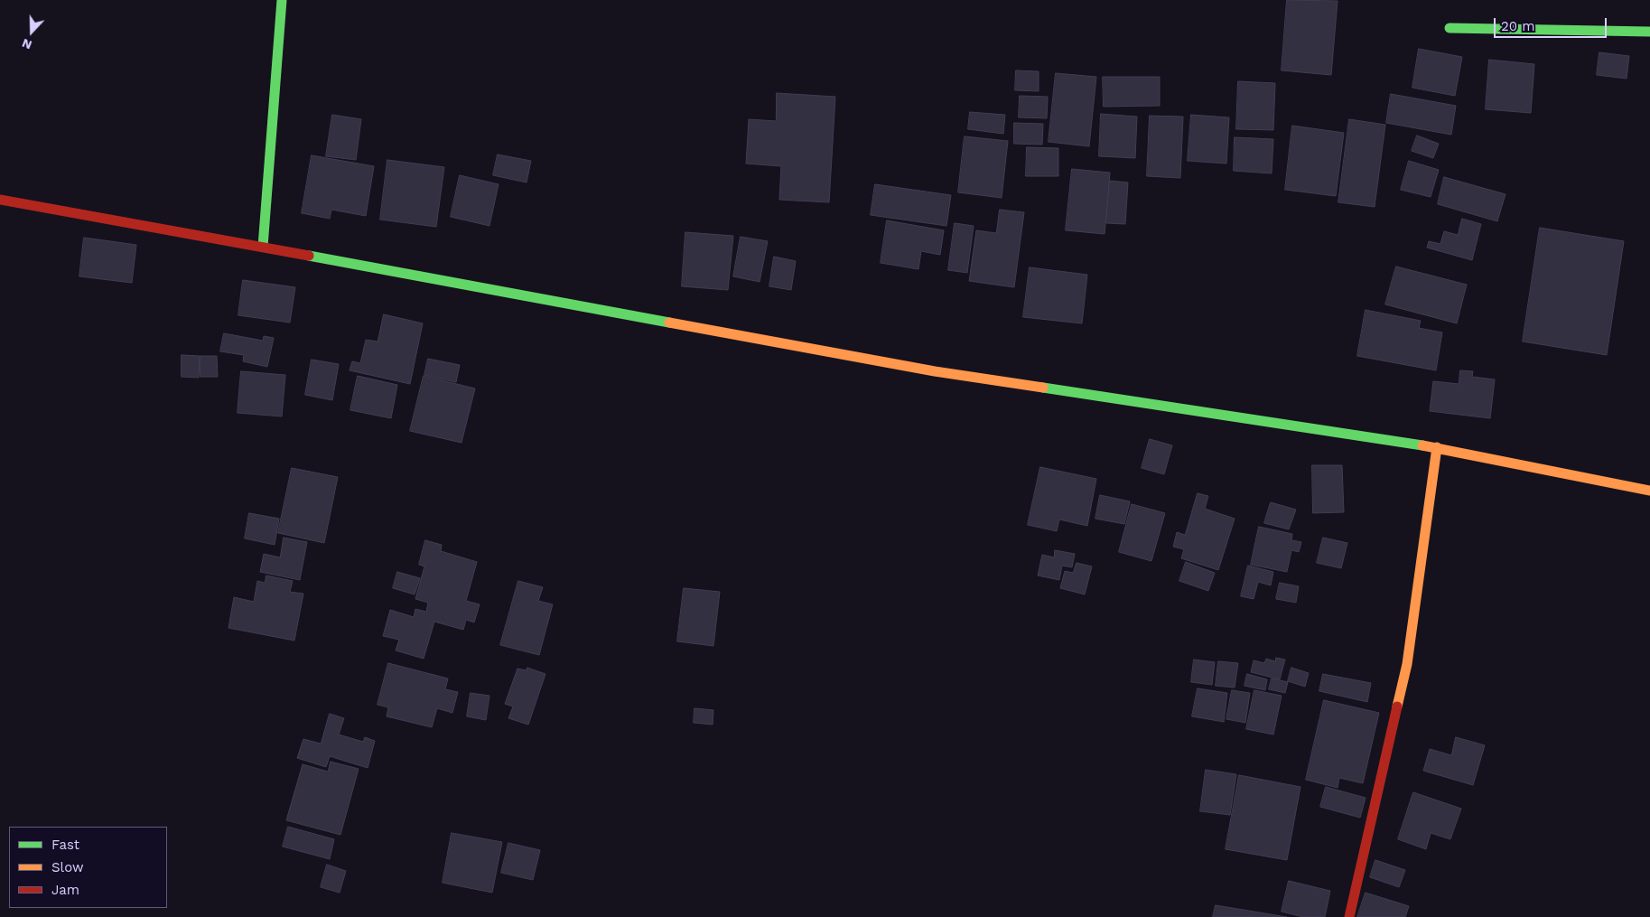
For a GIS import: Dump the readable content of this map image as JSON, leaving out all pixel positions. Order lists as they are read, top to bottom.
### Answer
{
  "legend": ["Fast", "Slow", "Jam"],
  "scale_bar": "20 m",
  "north": "bottom"
}
